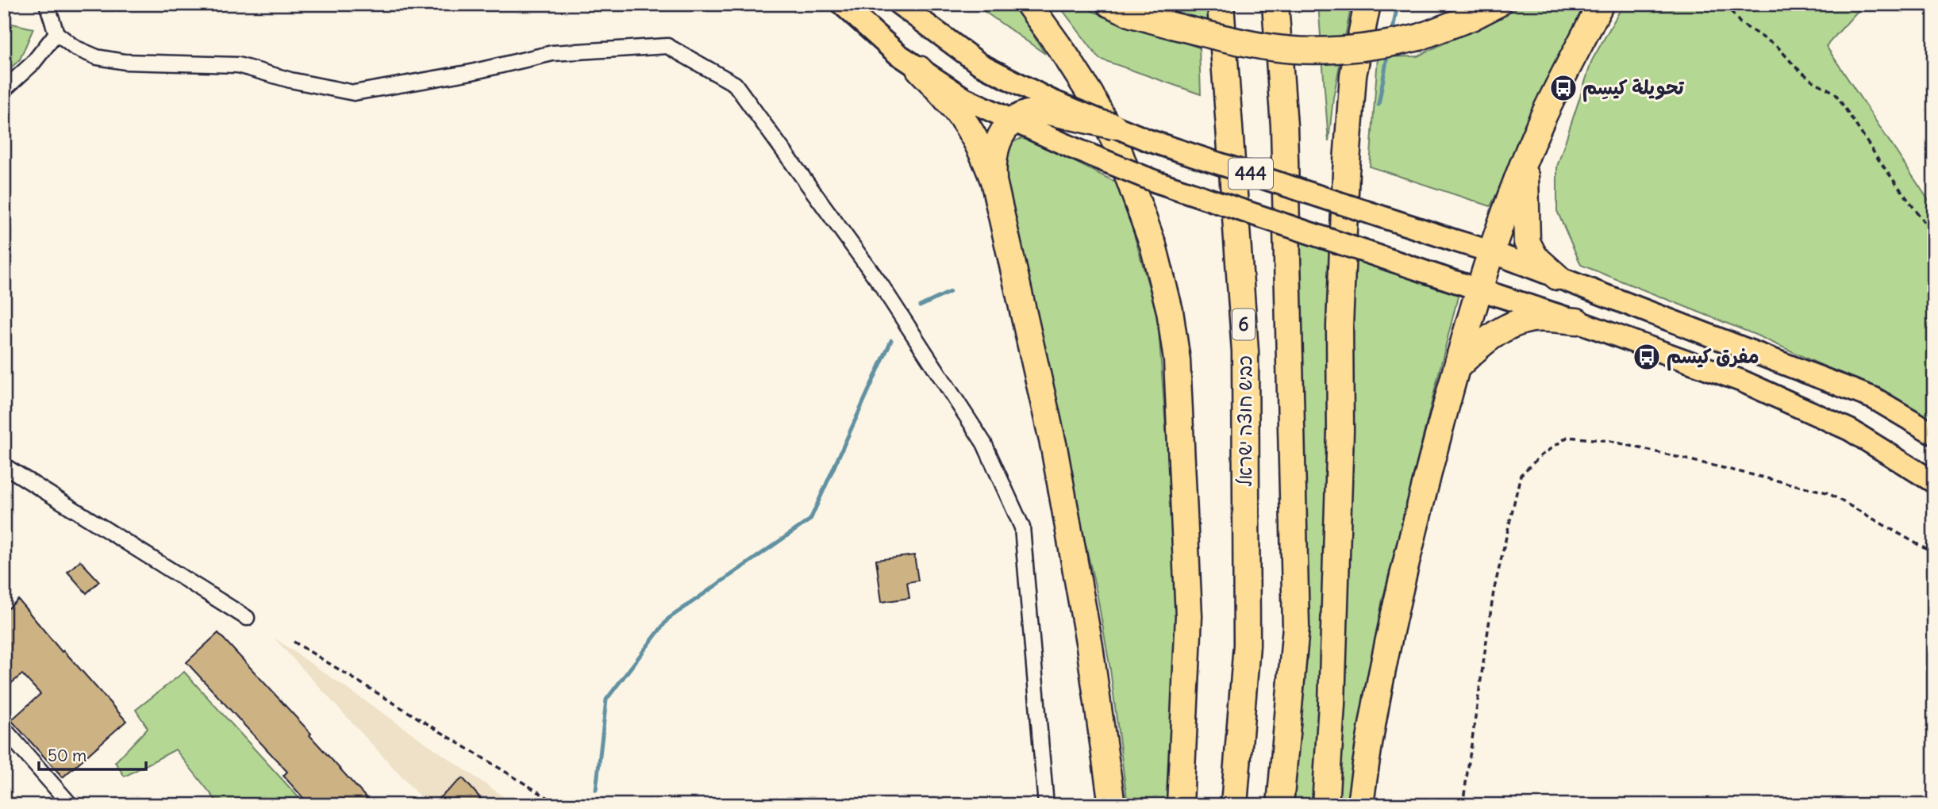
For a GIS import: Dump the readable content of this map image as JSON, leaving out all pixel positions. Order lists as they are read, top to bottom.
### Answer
{
  "streets": {
    "highway": ["6", "כביש חוצה ישראל"],
    "main road": ["444"]
  },
  "places": {
    "bus stop": ["تحويلة كيسِم", "مفرق كيسم"]
  },
  "scale_bar": "50 m"
}
